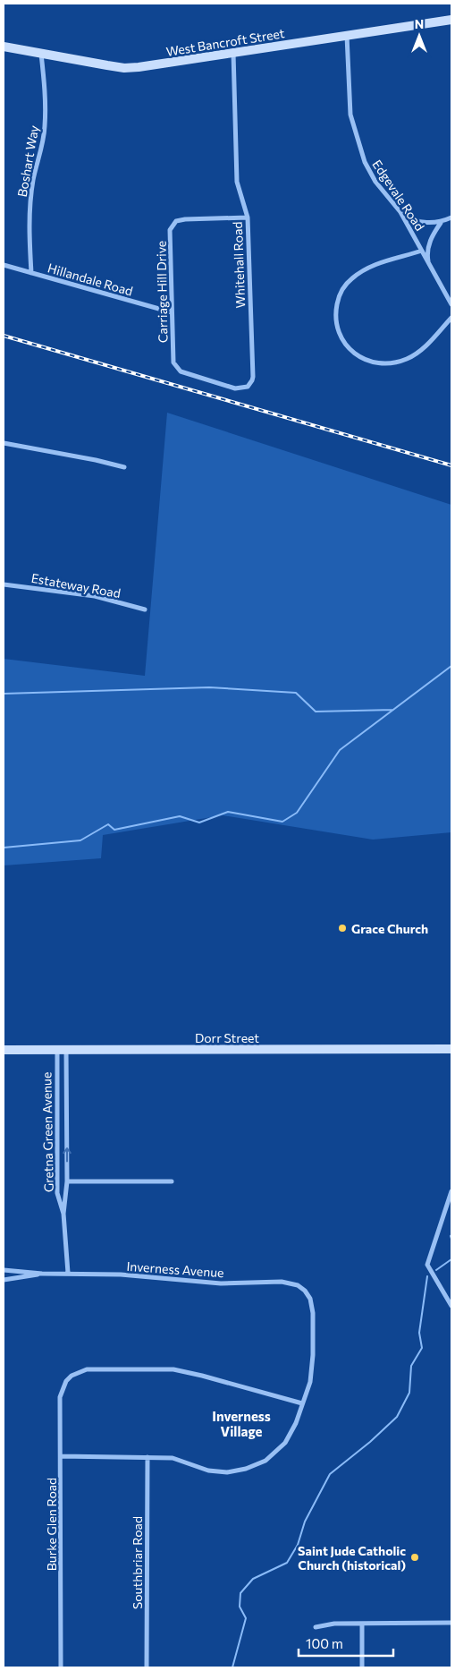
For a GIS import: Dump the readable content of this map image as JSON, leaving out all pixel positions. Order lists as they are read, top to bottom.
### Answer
{
  "streets": {
    "main road": ["West Bancroft Street", "Dorr Street"],
    "street": [
      "Boshart Way",
      "Edgevale Road",
      "Whitehall Road",
      "Hillandale Road",
      "Carriage Hill Drive",
      "Estateway Road",
      "Gretna Green Avenue",
      "Inverness Avenue",
      "Burke Glen Road",
      "Southbriar Road"
    ]
  },
  "crossings": [
    ["West Bancroft Street", "Boshart Way"],
    ["West Bancroft Street", "Edgevale Road"],
    ["West Bancroft Street", "Whitehall Road"],
    ["Boshart Way", "Hillandale Road"],
    ["Whitehall Road", "Carriage Hill Drive"],
    ["Hillandale Road", "Carriage Hill Drive"],
    ["Dorr Street", "Gretna Green Avenue"],
    ["Gretna Green Avenue", "Inverness Avenue"],
    ["Inverness Avenue", "Burke Glen Road"]
  ],
  "districts": ["Inverness Village"],
  "places": ["Grace Church", "Saint Jude Catholic Church (historical)"],
  "scale_bar": "100 m",
  "north": "top"
}
